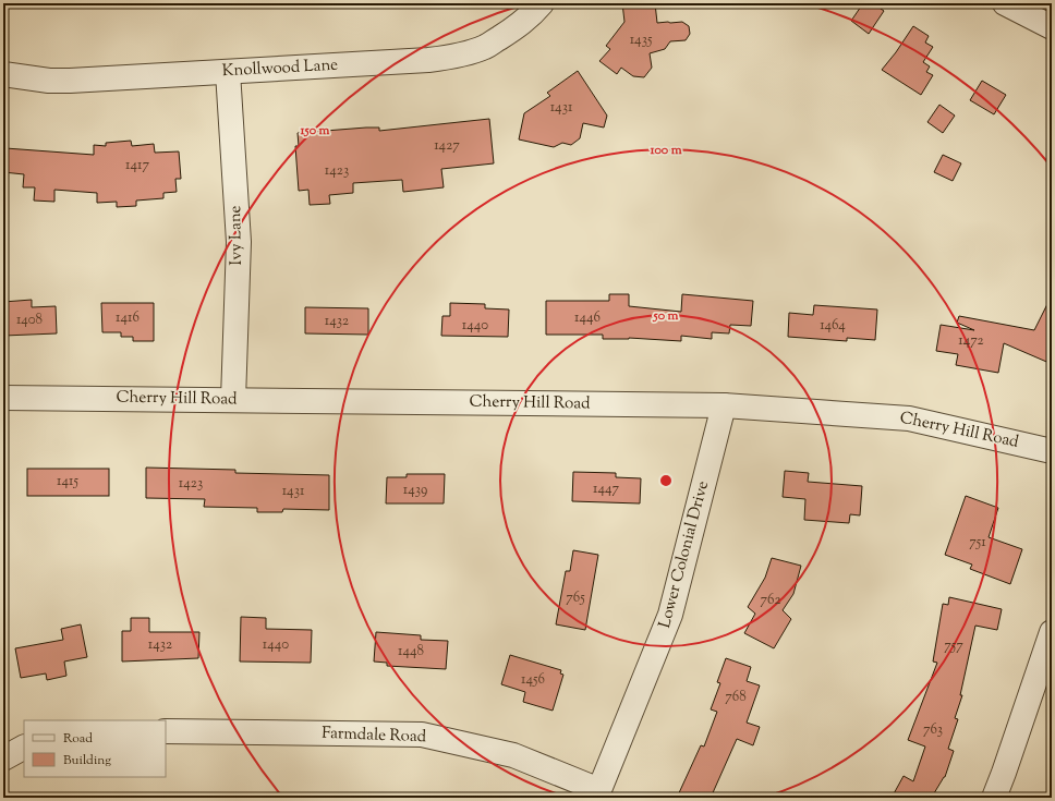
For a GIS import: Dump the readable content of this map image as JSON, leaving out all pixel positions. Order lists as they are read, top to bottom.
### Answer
{
  "streets": {
    "street": [
      "Knollwood Lane",
      "Ivy Lane",
      "Cherry Hill Road",
      "Lower Colonial Drive",
      "Farmdale Road"
    ]
  },
  "crossings": [
    ["Knollwood Lane", "Ivy Lane"],
    ["Ivy Lane", "Cherry Hill Road"],
    ["Cherry Hill Road", "Lower Colonial Drive"],
    ["Lower Colonial Drive", "Farmdale Road"]
  ],
  "house_numbers": [
    "1435",
    "1431",
    "1427",
    "1417",
    "1423",
    "1416",
    "1446",
    "1408",
    "1432",
    "1440",
    "1464",
    "1472",
    "1415",
    "1423",
    "1447",
    "1439",
    "1431",
    "751",
    "765",
    "762",
    "1432",
    "1440",
    "757",
    "1448",
    "1456",
    "768",
    "763"
  ],
  "legend": ["Road", "Building"],
  "rings": ["150 m", "100 m", "50 m"]
}
